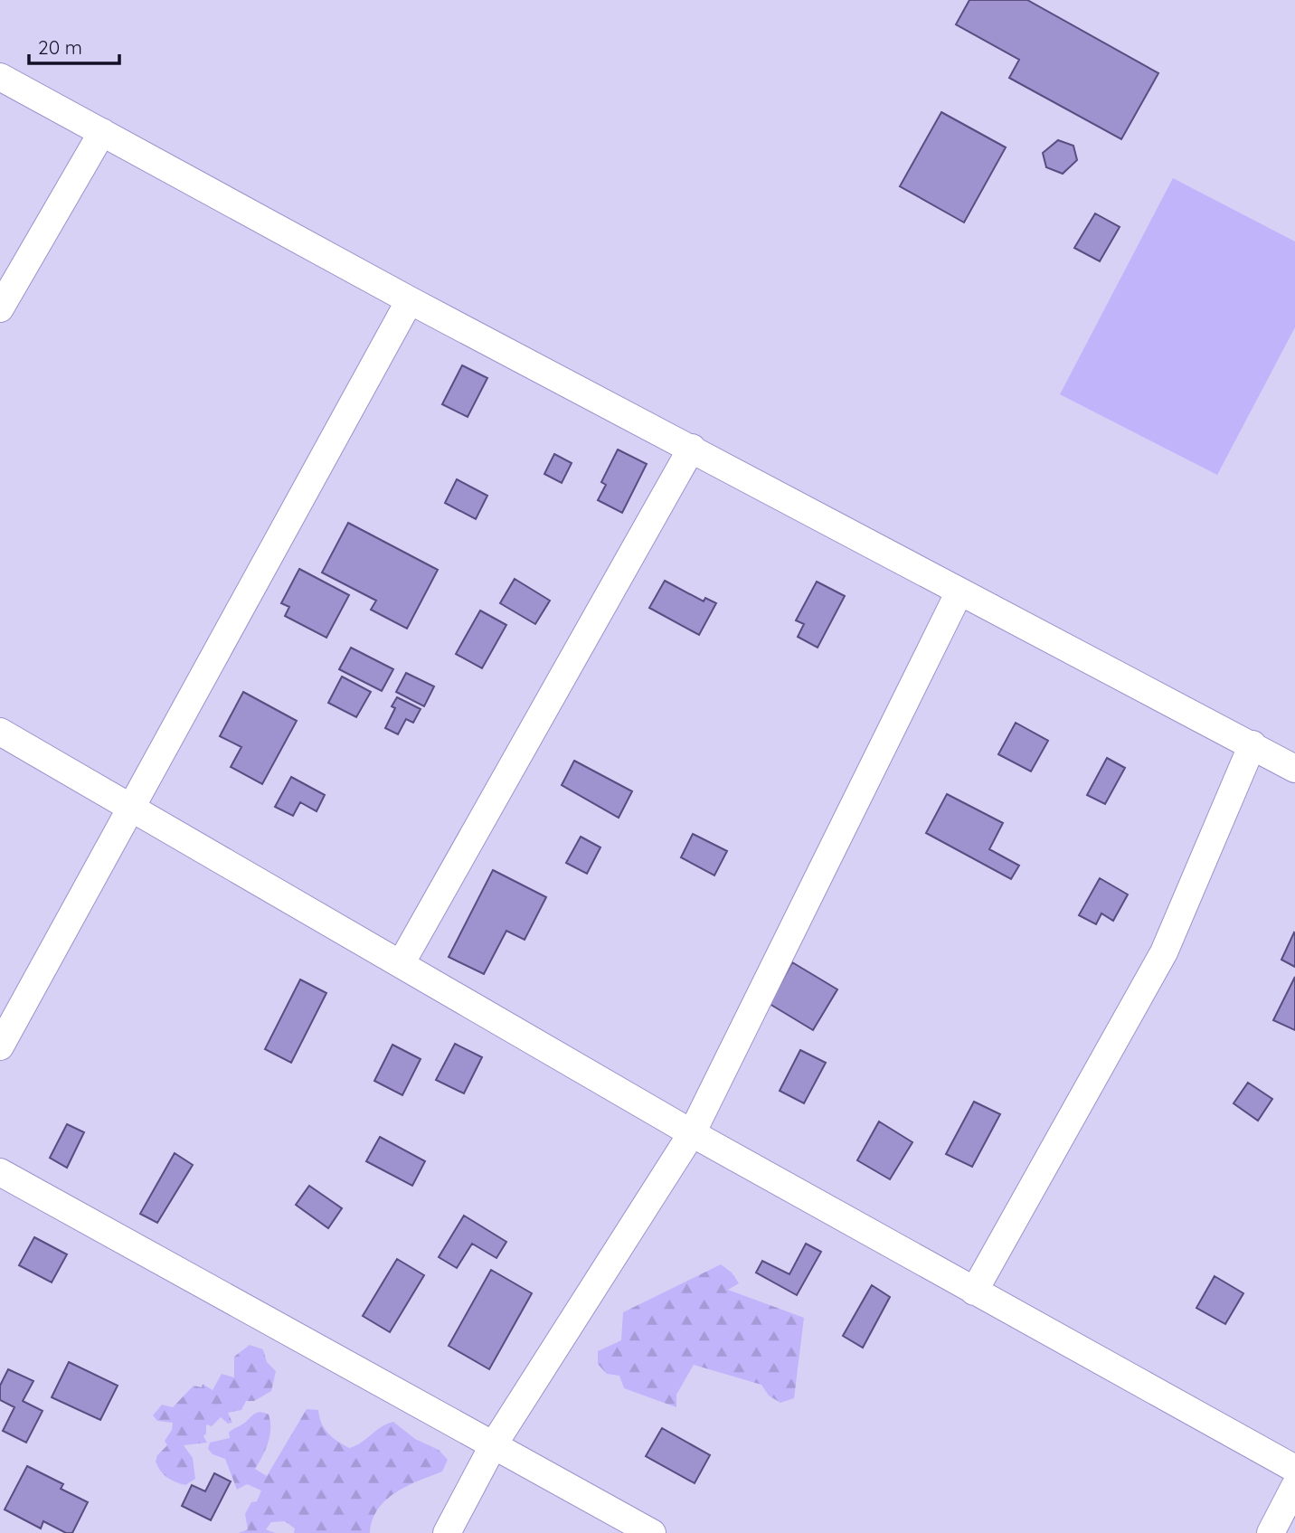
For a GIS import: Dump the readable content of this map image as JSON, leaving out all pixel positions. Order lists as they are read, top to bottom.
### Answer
{
  "scale_bar": "20 m"
}
